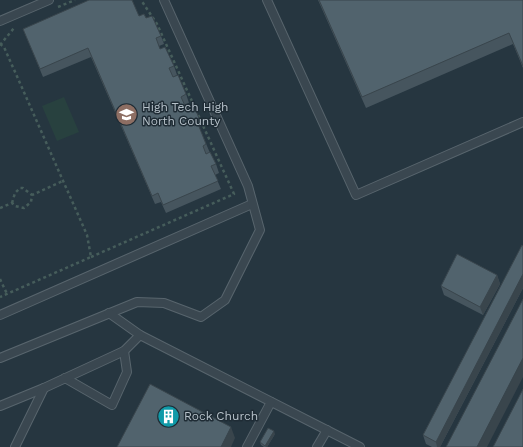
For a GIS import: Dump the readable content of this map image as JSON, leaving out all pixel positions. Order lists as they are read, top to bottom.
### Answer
{
  "places": {
    "school or university": ["High Tech High North County"],
    "building": ["Rock Church"]
  }
}
